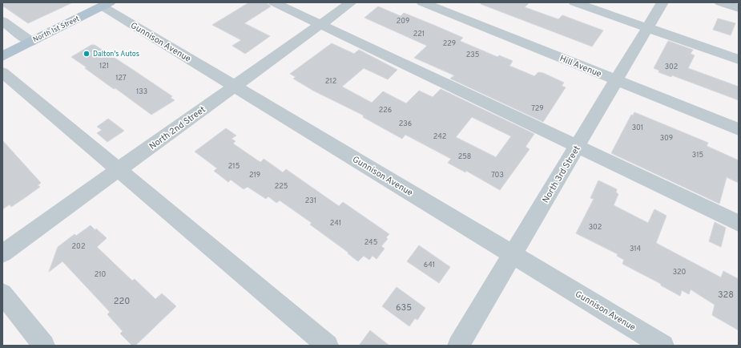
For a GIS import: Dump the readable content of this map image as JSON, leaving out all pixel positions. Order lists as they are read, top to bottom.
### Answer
{
  "streets": {
    "main road": ["North 1st Street"],
    "street": [
      "Gunnison Avenue",
      "Hill Avenue",
      "North 2nd Street",
      "North 3rd Street"
    ]
  },
  "crossings": [
    ["North 1st Street", "Gunnison Avenue"],
    ["Gunnison Avenue", "North 2nd Street"],
    ["Gunnison Avenue", "North 3rd Street"],
    ["Hill Avenue", "North 3rd Street"]
  ],
  "places": ["Dalton's Autos"],
  "house_numbers": [
    "209",
    "221",
    "229",
    "235",
    "121",
    "302",
    "127",
    "212",
    "133",
    "729",
    "226",
    "236",
    "301",
    "242",
    "309",
    "315",
    "258",
    "215",
    "219",
    "703",
    "225",
    "231",
    "241",
    "302",
    "245",
    "202",
    "314",
    "641",
    "320",
    "210",
    "328",
    "220",
    "635"
  ]
}
